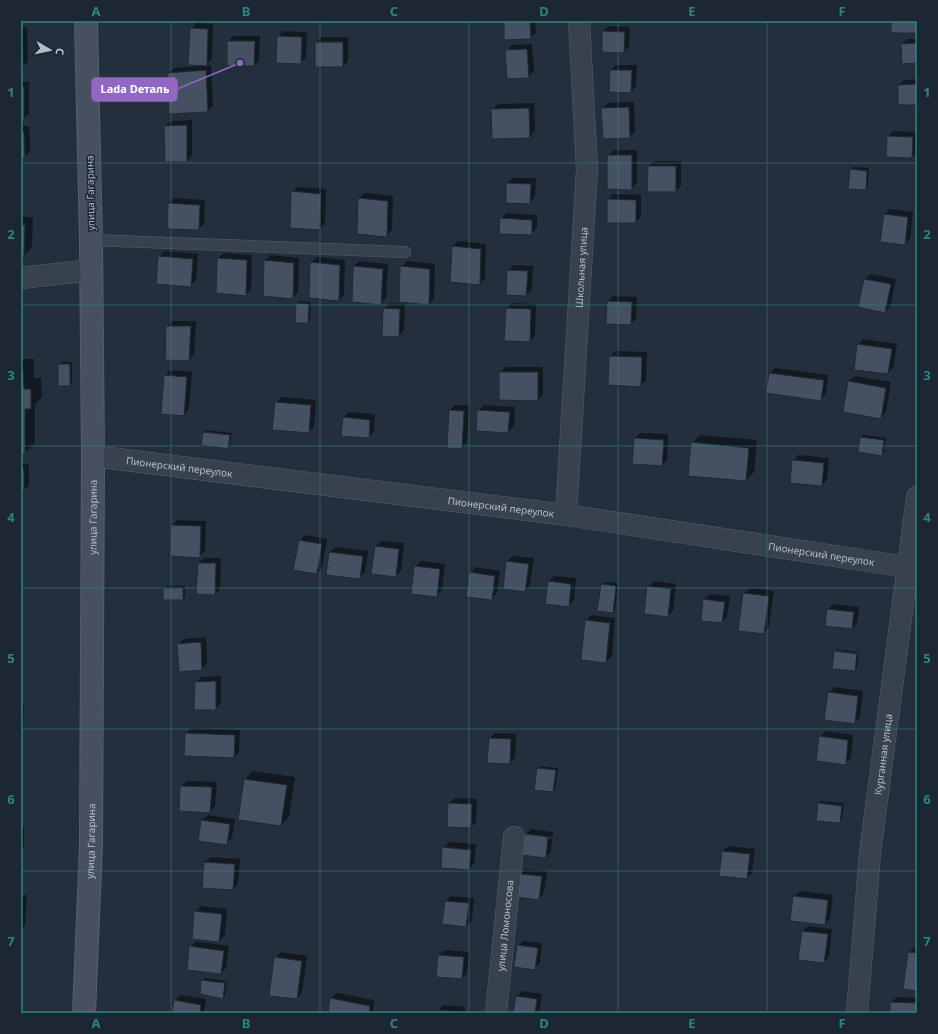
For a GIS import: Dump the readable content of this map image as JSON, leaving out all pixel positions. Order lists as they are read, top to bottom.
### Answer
{
  "streets": {
    "main road": ["улица Гагарина"],
    "street": [
      "Школьная улица",
      "Пионерский переулок",
      "Курганная улица",
      "улица Ломоносова"
    ]
  },
  "crossings": [
    ["улица Гагарина", "Пионерский переулок"],
    ["Школьная улица", "Пионерский переулок"],
    ["Пионерский переулок", "Курганная улица"]
  ],
  "places": ["Lada Dеталь"],
  "north": "right",
  "grid": {
    "columns": [
      "A",
      "B",
      "C",
      "D",
      "E",
      "F"
    ],
    "rows": [
      "1",
      "2",
      "3",
      "4",
      "5",
      "6",
      "7"
    ]
  }
}
